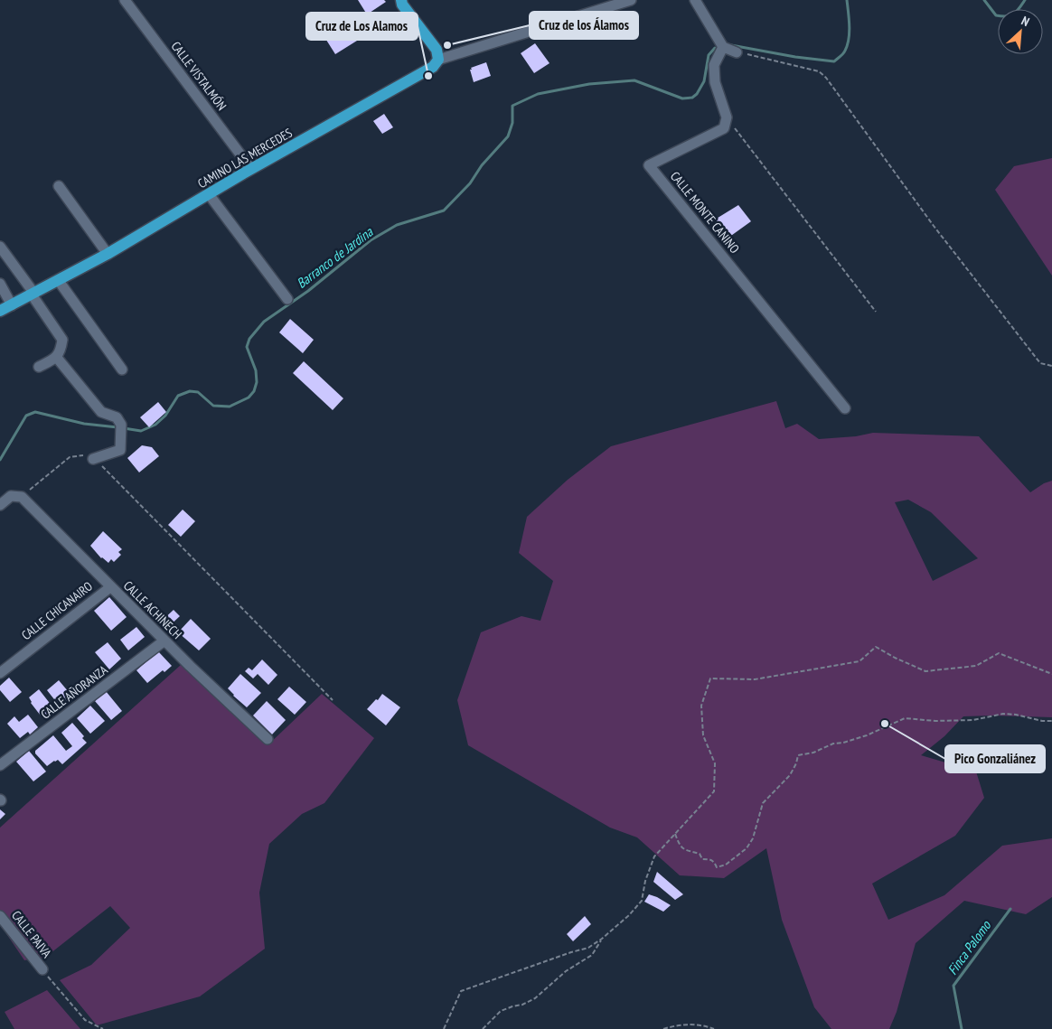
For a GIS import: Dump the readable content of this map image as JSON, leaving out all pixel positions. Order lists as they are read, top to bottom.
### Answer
{
  "streets": {
    "main road": ["CAMINO LAS MERCEDES"],
    "street": [
      "CALLE VISTALMÓN",
      "CALLE MONTE CANINO",
      "CALLE ACHINECH",
      "CALLE CHICANAIRO",
      "CALLE AÑORANZA",
      "CALLE PAIVA"
    ]
  },
  "crossings": [
    ["CALLE VISTALMÓN", "CAMINO LAS MERCEDES"],
    ["CALLE ACHINECH", "CALLE CHICANAIRO"],
    ["CALLE ACHINECH", "CALLE AÑORANZA"]
  ],
  "water": ["Barranco de Jardina", "Finca Palomo"],
  "places": ["Cruz de los Álamos", "Cruz de Los Alamos", "Pico Gonzaliánez"],
  "north": "top right"
}
